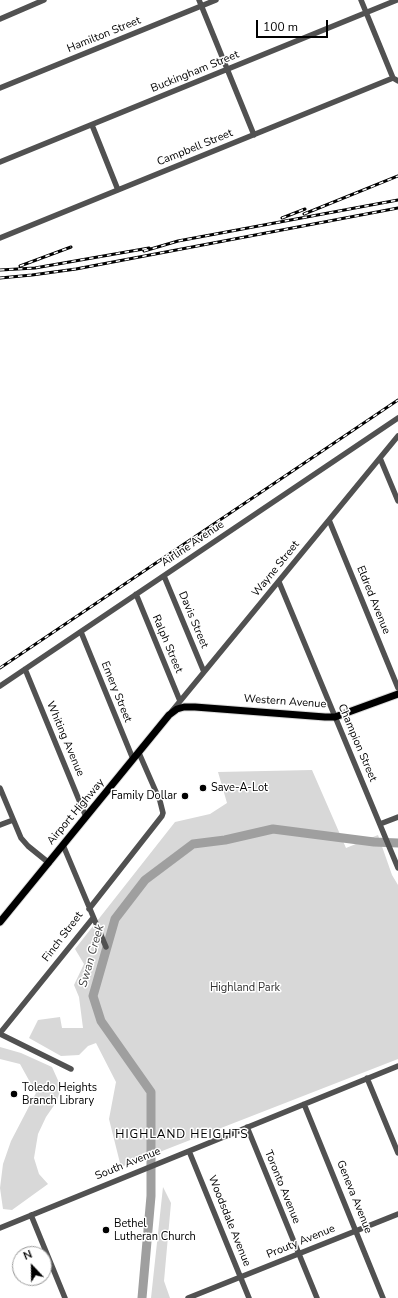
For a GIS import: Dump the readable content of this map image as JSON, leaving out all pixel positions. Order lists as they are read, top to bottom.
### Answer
{
  "streets": {
    "main road": ["Western Avenue", "Airport Highway"],
    "street": [
      "Hamilton Street",
      "Buckingham Street",
      "Campbell Street",
      "Airline Avenue",
      "Wayne Street",
      "Eldred Avenue",
      "Davis Street",
      "Ralph Street",
      "Emery Street",
      "Whiting Avenue",
      "Champion Street",
      "Finch Street",
      "South Avenue",
      "Toronto Avenue",
      "Geneva Avenue",
      "Woodsdale Avenue",
      "Prouty Avenue"
    ]
  },
  "crossings": [
    ["Airline Avenue", "Davis Street"],
    ["Airline Avenue", "Ralph Street"],
    ["Airline Avenue", "Emery Street"],
    ["Airline Avenue", "Whiting Avenue"],
    ["Wayne Street", "Eldred Avenue"],
    ["Wayne Street", "Davis Street"],
    ["Wayne Street", "Ralph Street"],
    ["Wayne Street", "Western Avenue"],
    ["Wayne Street", "Champion Street"],
    ["Wayne Street", "Airport Highway"],
    ["Emery Street", "Airport Highway"],
    ["Western Avenue", "Champion Street"],
    ["Western Avenue", "Airport Highway"],
    ["Whiting Avenue", "Airport Highway"],
    ["Airport Highway", "Finch Street"],
    ["South Avenue", "Toronto Avenue"],
    ["South Avenue", "Geneva Avenue"],
    ["South Avenue", "Woodsdale Avenue"],
    ["Toronto Avenue", "Prouty Avenue"],
    ["Geneva Avenue", "Prouty Avenue"],
    ["Woodsdale Avenue", "Prouty Avenue"]
  ],
  "districts": ["HIGHLAND HEIGHTS"],
  "water": ["Swan Creek"],
  "parks": ["Highland Park"],
  "places": [
    "Save-A-Lot",
    "Family Dollar",
    "Toledo Heights Branch Library",
    "Bethel Lutheran Church"
  ],
  "scale_bar": "100 m",
  "north": "top"
}
